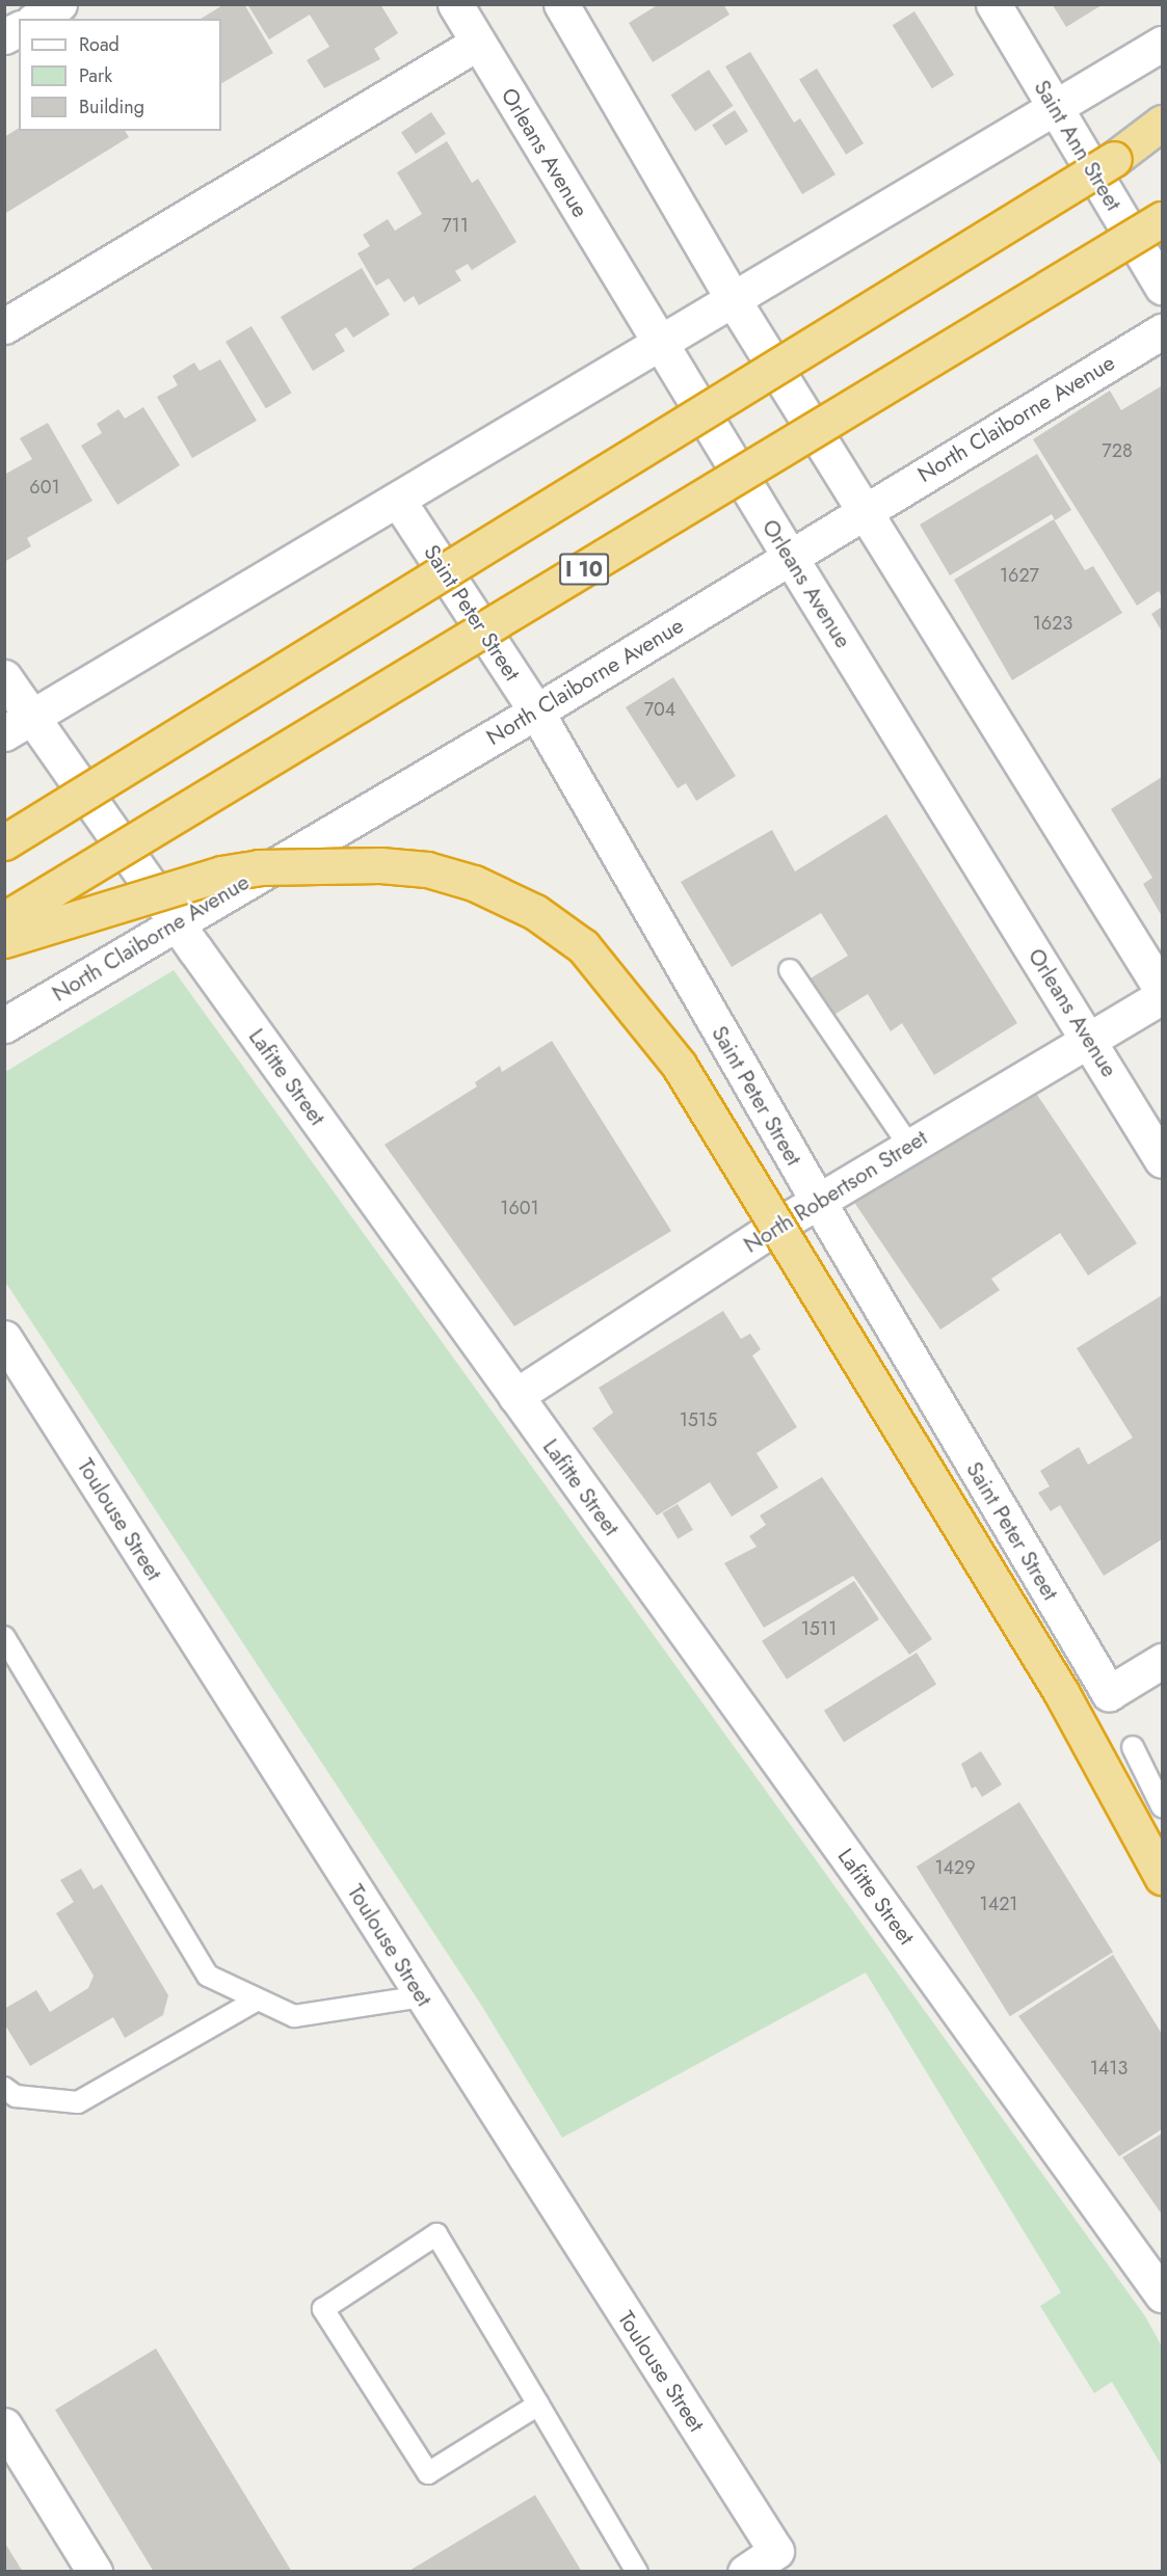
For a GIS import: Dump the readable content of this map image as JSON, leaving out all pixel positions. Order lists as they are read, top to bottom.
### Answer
{
  "streets": {
    "highway": ["I 10"],
    "street": [
      "Saint Ann Street",
      "Orleans Avenue",
      "North Claiborne Avenue",
      "Saint Peter Street",
      "Lafitte Street",
      "North Robertson Street",
      "Toulouse Street"
    ]
  },
  "crossings": [
    ["Orleans Avenue", "North Claiborne Avenue"],
    ["Orleans Avenue", "North Robertson Street"],
    ["North Claiborne Avenue", "Saint Peter Street"],
    ["North Claiborne Avenue", "Lafitte Street"],
    ["Saint Peter Street", "North Robertson Street"],
    ["Lafitte Street", "North Robertson Street"]
  ],
  "house_numbers": [
    "711",
    "728",
    "601",
    "1627",
    "1623",
    "704",
    "1601",
    "1515",
    "1511",
    "1429",
    "1421",
    "1413"
  ],
  "legend": ["Road", "Park", "Building"]
}
